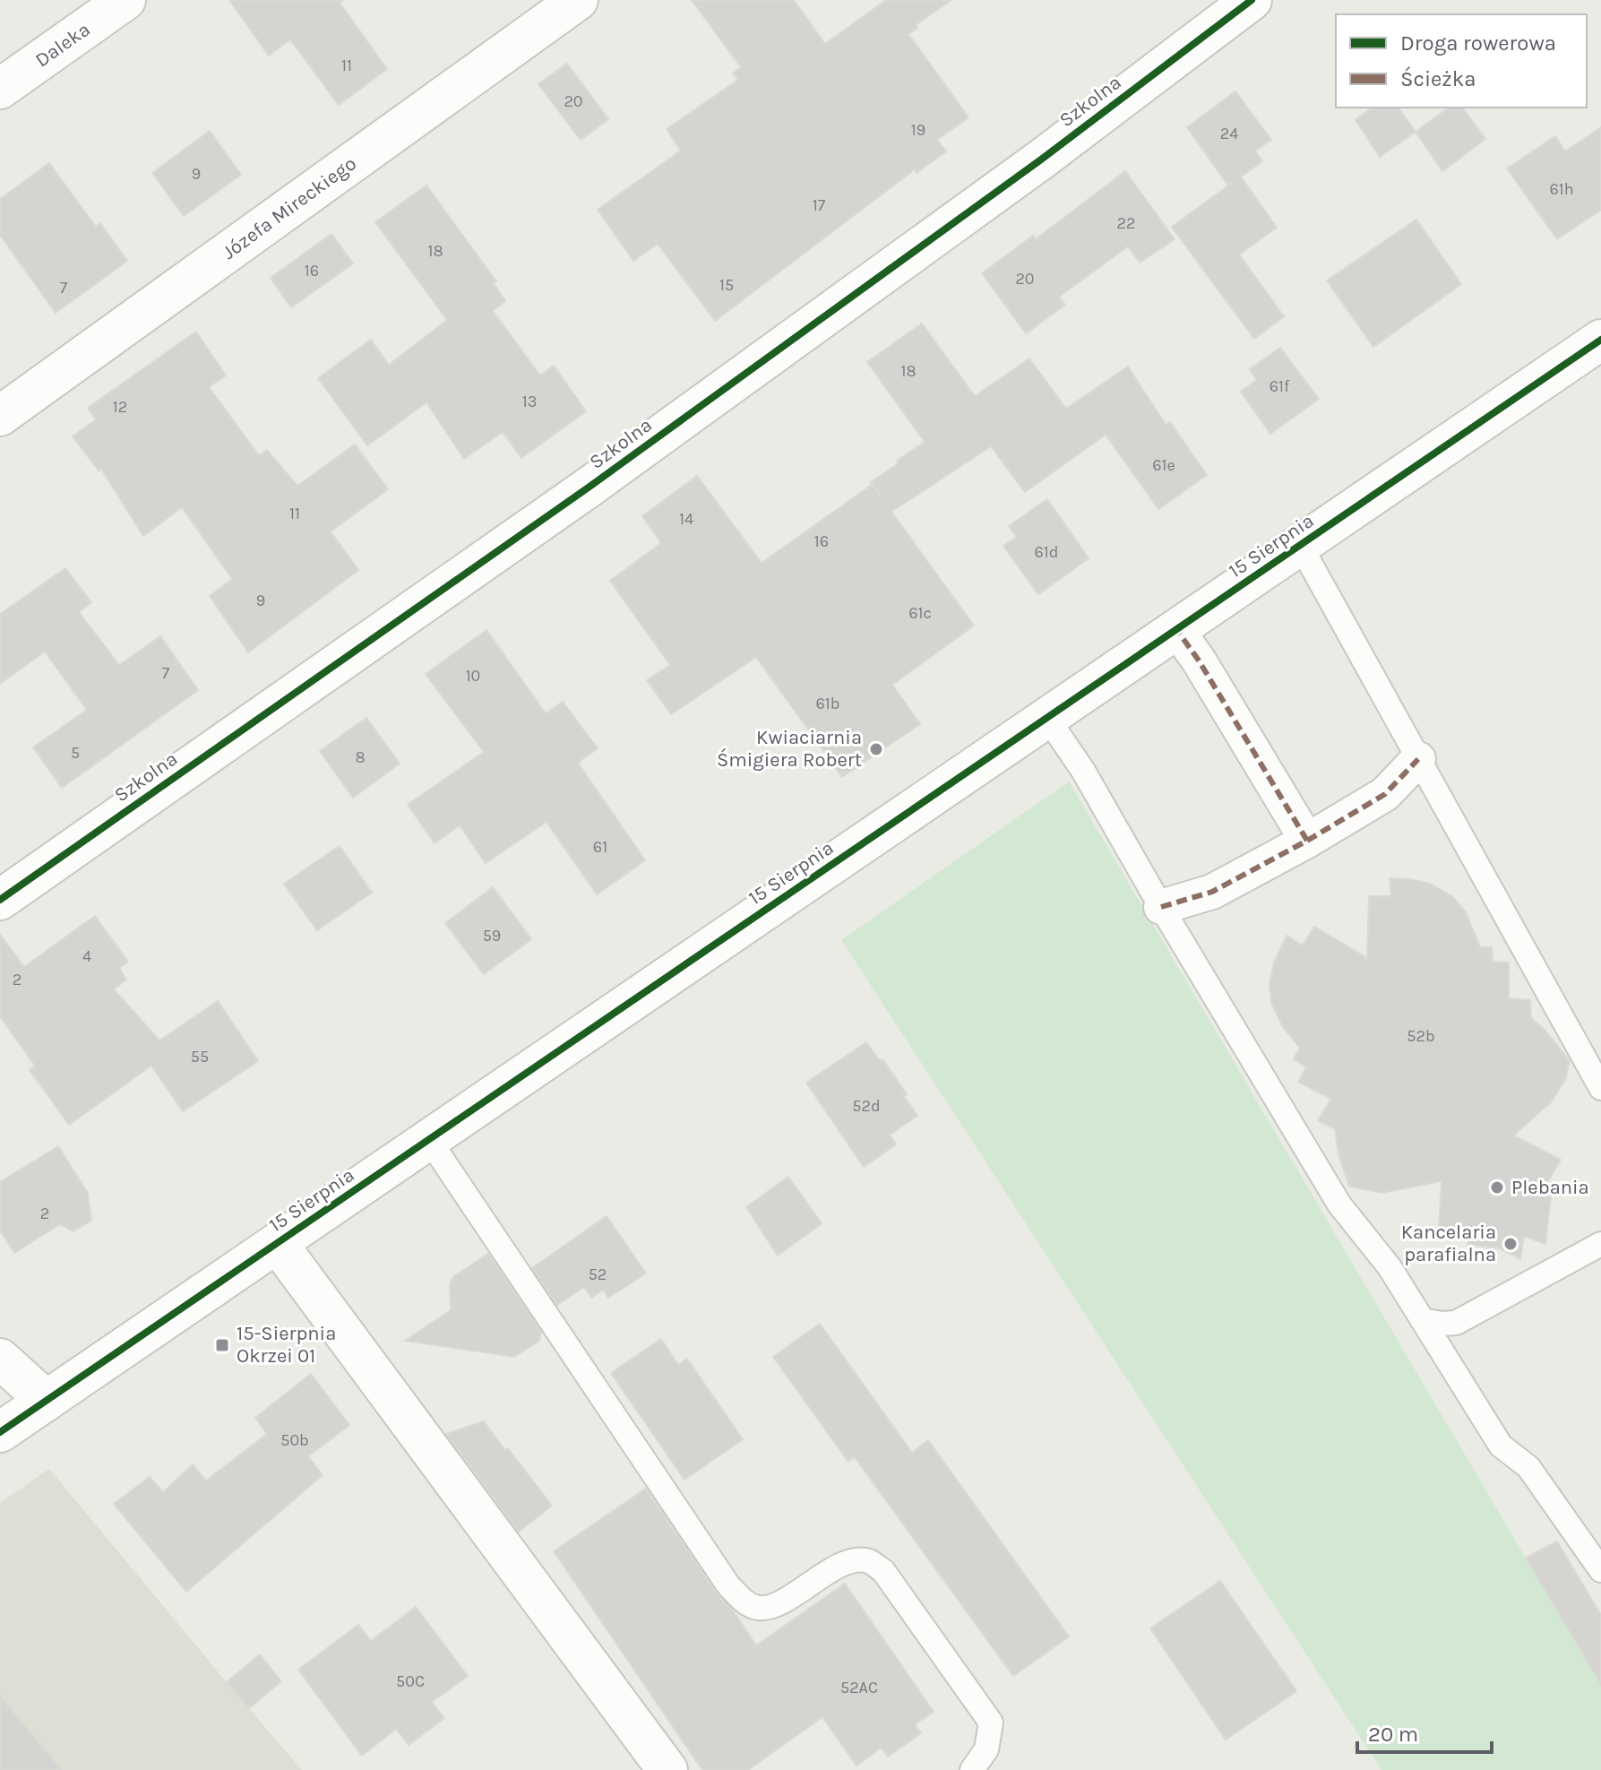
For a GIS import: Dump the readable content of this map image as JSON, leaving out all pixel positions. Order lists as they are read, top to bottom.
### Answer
{
  "streets": {
    "street": [
      "Daleka",
      "Szkolna",
      "Józefa Mireckiego",
      "15 Sierpnia"
    ]
  },
  "places": {
    "other": ["Kwiaciarnia Śmigiera Robert", "Plebania", "Kancelaria parafialna"],
    "transit": ["15-Sierpnia Okrzei 01"]
  },
  "house_numbers": [
    "11",
    "20",
    "19",
    "24",
    "9",
    "61h",
    "17",
    "22",
    "18",
    "16",
    "20",
    "15",
    "7",
    "18",
    "61f",
    "13",
    "12",
    "61e",
    "11",
    "14",
    "16",
    "61d",
    "9",
    "61c",
    "7",
    "10",
    "61b",
    "5",
    "8",
    "61",
    "59",
    "4",
    "2",
    "52b",
    "55",
    "52d",
    "2",
    "52",
    "50b",
    "50C",
    "52AC"
  ],
  "legend": ["Droga rowerowa", "Ścieżka"],
  "scale_bar": "20 m"
}
